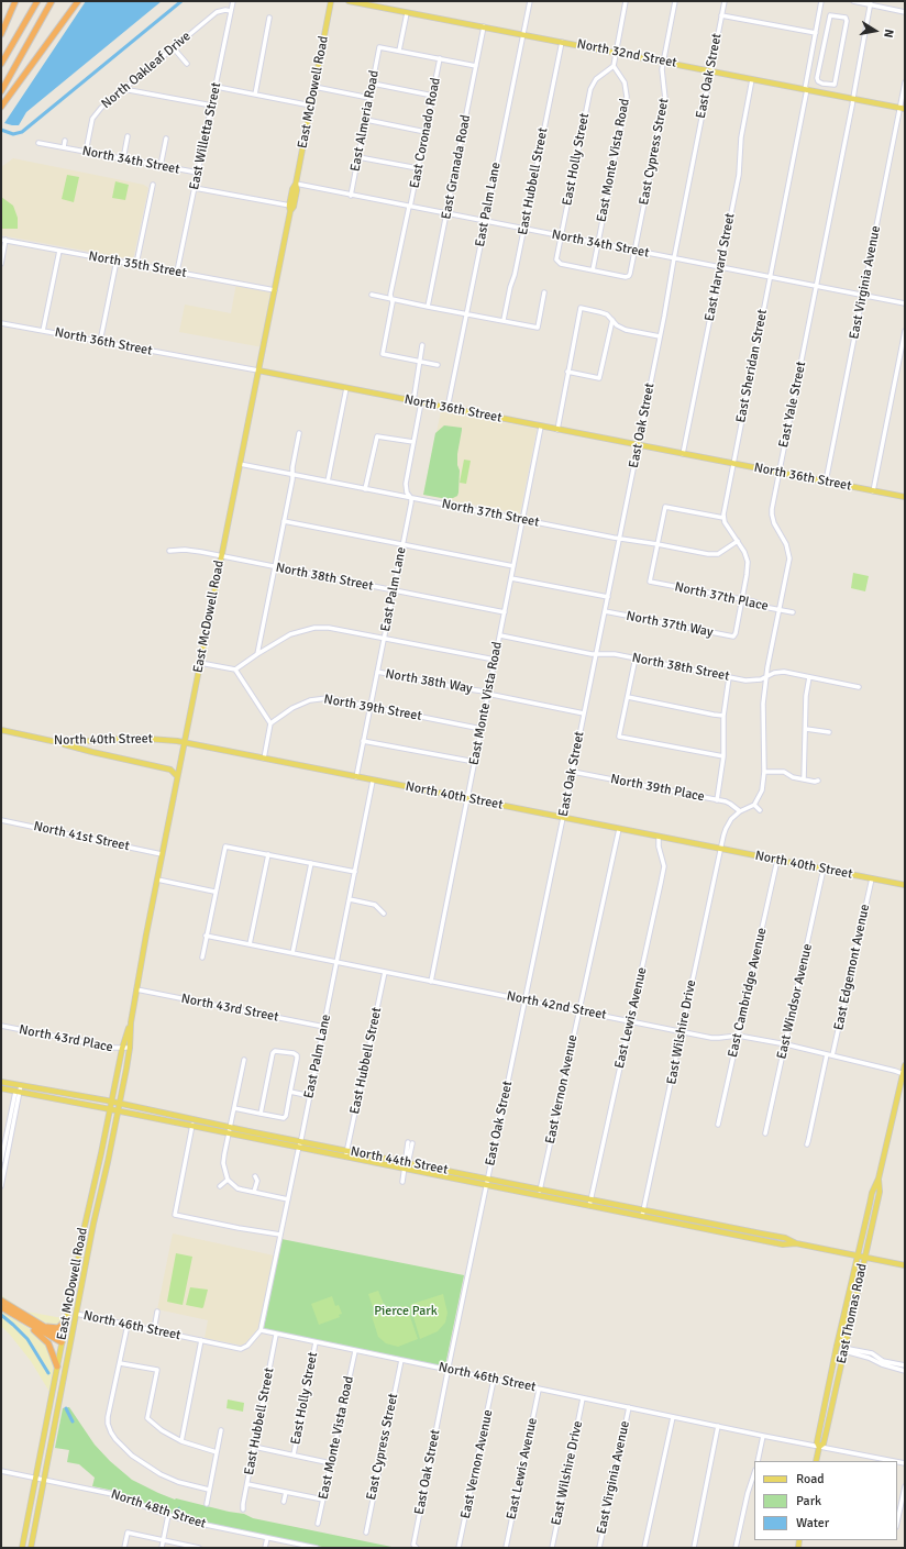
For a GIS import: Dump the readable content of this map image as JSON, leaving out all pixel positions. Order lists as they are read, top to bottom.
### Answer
{
  "streets": {
    "main road": [
      "North 32nd Street",
      "East McDowell Road",
      "North 36th Street",
      "North 40th Street",
      "North 44th Street",
      "East Thomas Road"
    ],
    "street": [
      "North Oakleaf Drive",
      "East Oak Street",
      "East Almeria Road",
      "East Coronado Road",
      "East Willetta Street",
      "East Cypress Street",
      "East Holly Street",
      "North 34th Street",
      "East Monte Vista Road",
      "East Granada Road",
      "East Hubbell Street",
      "East Palm Lane",
      "North 35th Street",
      "East Harvard Street",
      "East Virginia Avenue",
      "East Sheridan Street",
      "East Yale Street",
      "North 37th Street",
      "North 38th Street",
      "North 37th Place",
      "North 37th Way",
      "North 38th Way",
      "North 39th Street",
      "North 39th Place",
      "North 41st Street",
      "East Edgemont Avenue",
      "East Cambridge Avenue",
      "East Windsor Avenue",
      "North 42nd Street",
      "North 43rd Street",
      "East Lewis Avenue",
      "East Wilshire Drive",
      "North 43rd Place",
      "East Vernon Avenue",
      "North 46th Street",
      "North 48th Street"
    ]
  },
  "crossings": [
    ["North 32nd Street", "East Oak Street"],
    ["North 32nd Street", "East Cypress Street"],
    ["North 32nd Street", "East Granada Road"],
    ["North 32nd Street", "East Hubbell Street"],
    ["North 32nd Street", "East Palm Lane"],
    ["North 32nd Street", "East Harvard Street"],
    ["North 32nd Street", "East Virginia Avenue"],
    ["North 32nd Street", "East Sheridan Street"],
    ["North 32nd Street", "East Yale Street"],
    ["North Oakleaf Drive", "East Willetta Street"],
    ["North Oakleaf Drive", "North 34th Street"],
    ["East Oak Street", "North 34th Street"],
    ["East Oak Street", "North 36th Street"],
    ["East Oak Street", "North 37th Street"],
    ["East Oak Street", "North 38th Street"],
    ["East Oak Street", "North 37th Way"],
    ["East Oak Street", "North 38th Way"],
    ["East Oak Street", "North 40th Street"],
    ["East Oak Street", "North 39th Place"],
    ["East Oak Street", "North 42nd Street"],
    ["East Oak Street", "North 44th Street"],
    ["East Oak Street", "North 46th Street"],
    ["East McDowell Road", "North 34th Street"],
    ["East McDowell Road", "North 35th Street"],
    ["East McDowell Road", "North 36th Street"],
    ["East McDowell Road", "North 37th Street"],
    ["East McDowell Road", "North 38th Street"],
    ["East McDowell Road", "North 40th Street"],
    ["East McDowell Road", "North 41st Street"],
    ["East McDowell Road", "North 43rd Street"],
    ["East McDowell Road", "North 43rd Place"],
    ["East McDowell Road", "North 44th Street"],
    ["East McDowell Road", "North 46th Street"],
    ["East McDowell Road", "North 48th Street"],
    ["East Almeria Road", "North 34th Street"],
    ["East Coronado Road", "North 34th Street"],
    ["East Willetta Street", "North 34th Street"],
    ["East Willetta Street", "North 35th Street"],
    ["East Cypress Street", "East Holly Street"],
    ["East Cypress Street", "North 34th Street"],
    ["East Cypress Street", "East Monte Vista Road"],
    ["East Cypress Street", "North 46th Street"],
    ["East Holly Street", "North 34th Street"],
    ["East Holly Street", "East Monte Vista Road"],
    ["East Holly Street", "North 46th Street"],
    ["North 34th Street", "East Monte Vista Road"],
    ["North 34th Street", "East Granada Road"],
    ["North 34th Street", "East Hubbell Street"],
    ["North 34th Street", "East Palm Lane"],
    ["North 34th Street", "East Harvard Street"],
    ["North 34th Street", "East Virginia Avenue"],
    ["North 34th Street", "East Sheridan Street"],
    ["North 34th Street", "East Yale Street"],
    ["East Monte Vista Road", "North 36th Street"],
    ["East Monte Vista Road", "North 37th Street"],
    ["East Monte Vista Road", "North 38th Street"],
    ["East Monte Vista Road", "North 38th Way"],
    ["East Monte Vista Road", "North 39th Street"],
    ["East Monte Vista Road", "North 40th Street"],
    ["East Monte Vista Road", "North 42nd Street"],
    ["East Monte Vista Road", "North 46th Street"],
    ["East Hubbell Street", "North 42nd Street"],
    ["East Hubbell Street", "North 44th Street"],
    ["East Hubbell Street", "North 46th Street"],
    ["East Palm Lane", "North 36th Street"],
    ["East Palm Lane", "North 37th Street"],
    ["East Palm Lane", "North 38th Street"],
    ["East Palm Lane", "North 38th Way"],
    ["East Palm Lane", "North 39th Street"],
    ["East Palm Lane", "North 40th Street"],
    ["East Palm Lane", "North 42nd Street"],
    ["East Palm Lane", "North 43rd Street"],
    ["East Palm Lane", "North 44th Street"],
    ["East Palm Lane", "North 46th Street"],
    ["East Harvard Street", "North 36th Street"],
    ["East Virginia Avenue", "North 36th Street"],
    ["East Virginia Avenue", "North 46th Street"],
    ["North 36th Street", "East Sheridan Street"],
    ["North 36th Street", "East Yale Street"],
    ["East Yale Street", "North 38th Street"],
    ["East Yale Street", "North 37th Place"],
    ["North 37th Street", "North 37th Place"],
    ["North 37th Place", "North 37th Way"],
    ["North 40th Street", "East Edgemont Avenue"],
    ["North 40th Street", "East Cambridge Avenue"],
    ["North 40th Street", "East Windsor Avenue"],
    ["North 40th Street", "East Lewis Avenue"],
    ["North 40th Street", "East Wilshire Drive"],
    ["North 40th Street", "East Vernon Avenue"],
    ["East Edgemont Avenue", "North 42nd Street"],
    ["East Cambridge Avenue", "North 42nd Street"],
    ["East Windsor Avenue", "North 42nd Street"],
    ["North 42nd Street", "East Lewis Avenue"],
    ["North 42nd Street", "East Wilshire Drive"],
    ["North 42nd Street", "East Vernon Avenue"],
    ["North 42nd Street", "East Thomas Road"],
    ["East Lewis Avenue", "North 44th Street"],
    ["East Lewis Avenue", "North 46th Street"],
    ["East Wilshire Drive", "North 44th Street"],
    ["East Wilshire Drive", "North 46th Street"],
    ["East Vernon Avenue", "North 44th Street"],
    ["East Vernon Avenue", "North 46th Street"],
    ["North 44th Street", "East Thomas Road"],
    ["East Thomas Road", "North 46th Street"]
  ],
  "parks": ["Pierce Park"],
  "legend": ["Road", "Park", "Water"],
  "north": "right"
}
